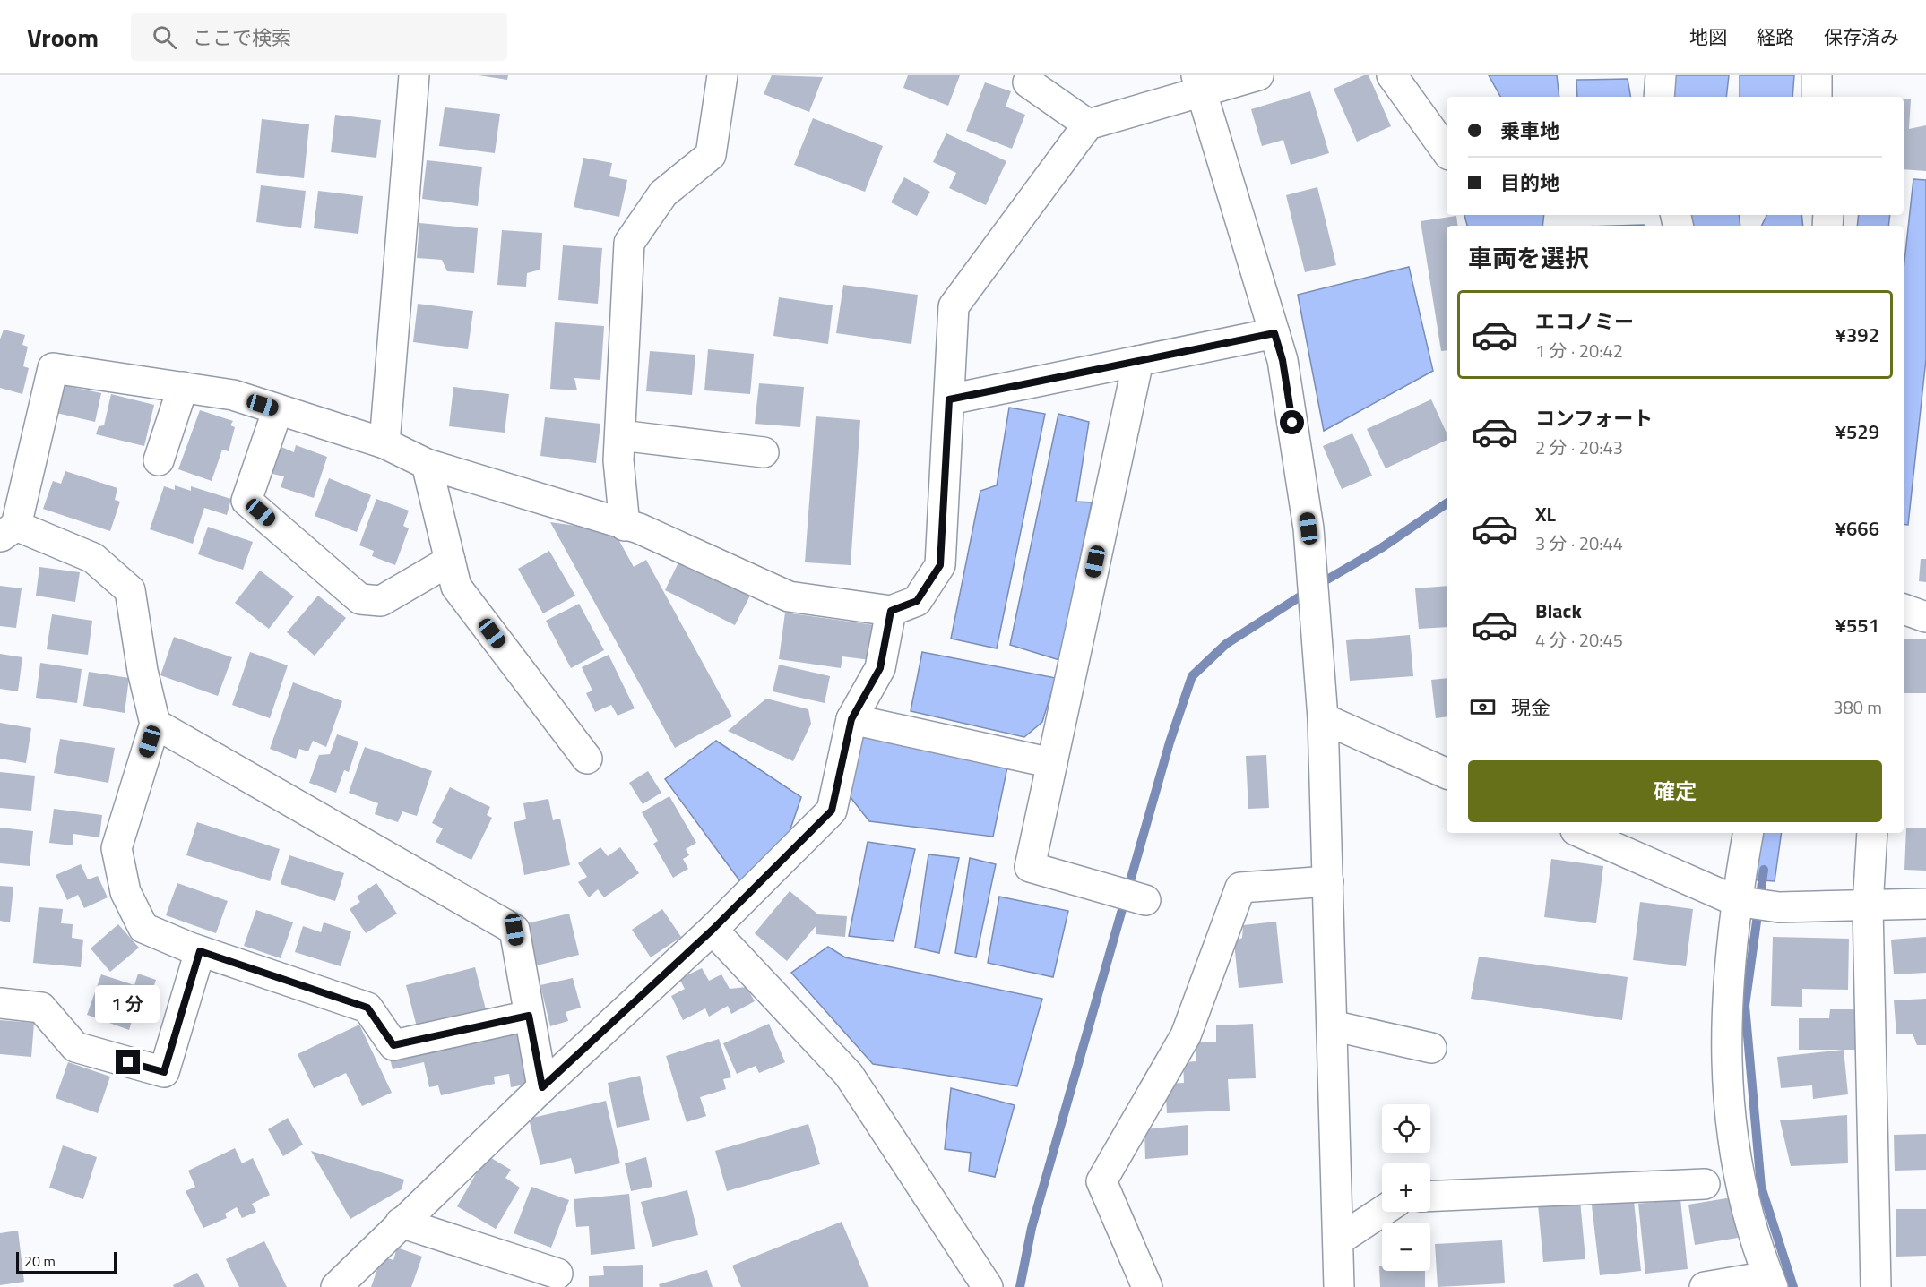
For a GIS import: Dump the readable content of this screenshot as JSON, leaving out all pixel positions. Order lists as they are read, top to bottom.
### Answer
{
  "scale_bar": "20 m",
  "page": {
    "header": "Vroom",
    "search": "ここで検索",
    "nav": ["地図", "経路", "保存済み"],
    "banner": ["乗車地", "目的地"],
    "heading": "車両を選択",
    "list": [
      {
        "name": "エコノミー",
        "note": "1 分 · 20:42",
        "value": "¥392"
      },
      {
        "name": "コンフォート",
        "note": "2 分 · 20:43",
        "value": "¥529"
      },
      {
        "name": "XL",
        "note": "3 分 · 20:44",
        "value": "¥666"
      },
      {
        "name": "Black",
        "note": "4 分 · 20:45",
        "value": "¥551"
      }
    ],
    "pay": ["現金", "380 m"],
    "buttons": "確定",
    "bubble": "1 分",
    "map_buttons": ["+", "−"],
    "scale": "20 m"
  }
}
